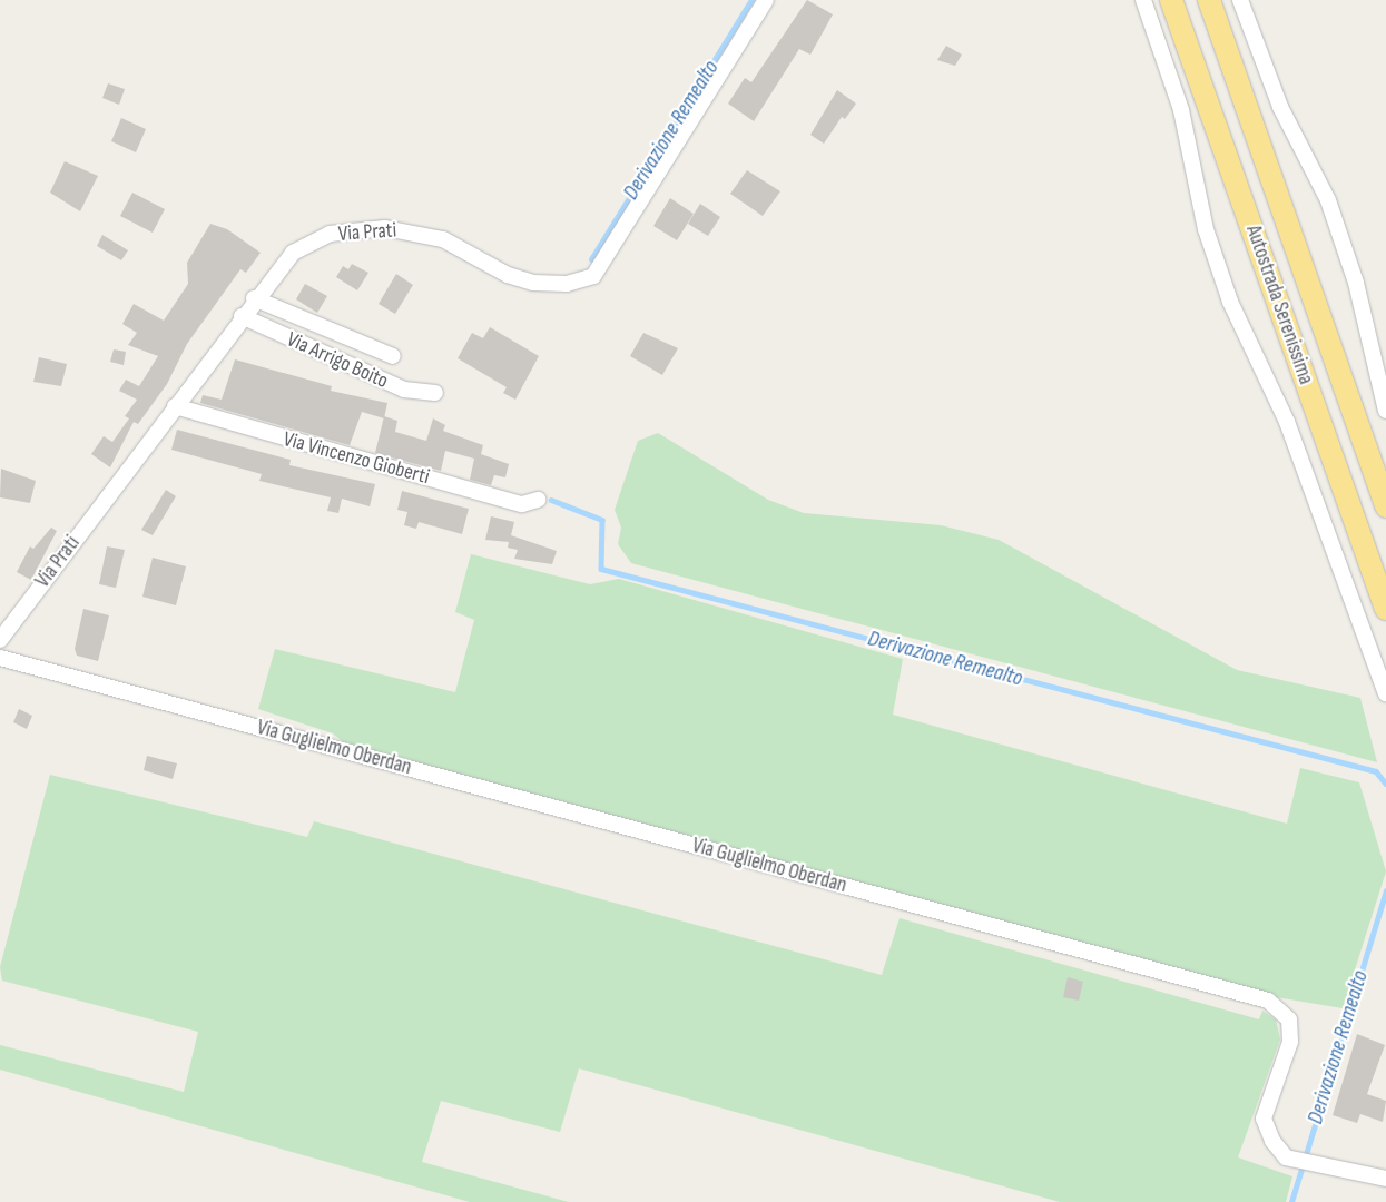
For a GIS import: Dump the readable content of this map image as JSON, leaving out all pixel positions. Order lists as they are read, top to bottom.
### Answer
{
  "streets": {
    "highway": ["Autostrada Serenissima"],
    "street": [
      "Via Prati",
      "Via Arrigo Boito",
      "Via Vincenzo Gioberti",
      "Via Guglielmo Oberdan"
    ]
  },
  "crossings": [
    ["Via Prati", "Via Arrigo Boito"],
    ["Via Prati", "Via Vincenzo Gioberti"]
  ],
  "water": ["Derivazione Remealto"]
}
